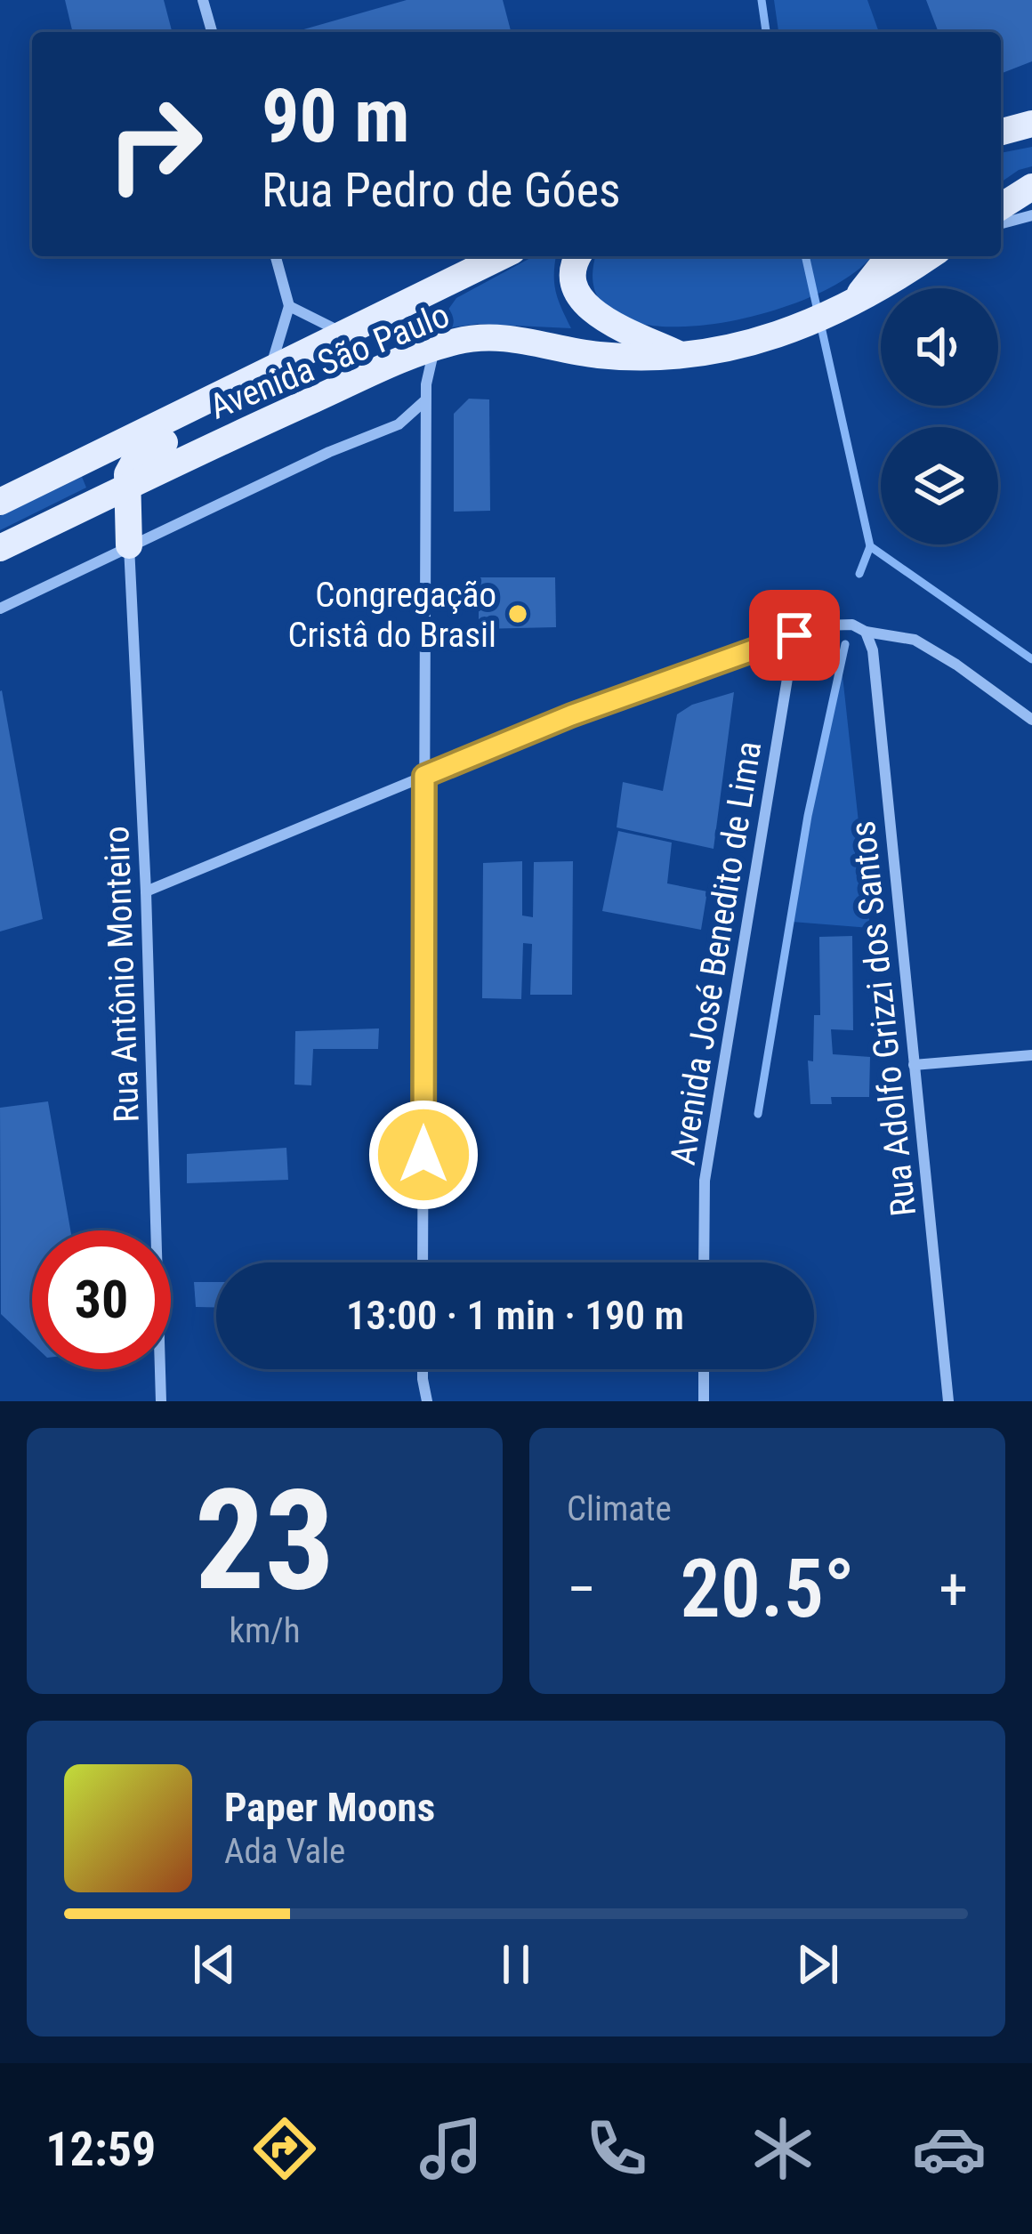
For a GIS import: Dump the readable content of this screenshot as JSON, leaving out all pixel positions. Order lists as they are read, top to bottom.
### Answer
{
  "streets": {
    "main road": ["Avenida São Paulo"],
    "street": ["Avenida José Benedito de Lima", "Rua Antônio Monteiro", "Rua Adolfo Grizzi dos Santos"]
  },
  "crossings": [
    ["Avenida São Paulo", "Rua Antônio Monteiro"]
  ],
  "places": ["Congregação Cristâ do Brasil"],
  "page": {
    "turn": ["90 m", "Rua Pedro de Góes"],
    "limit": "30",
    "trip": "13:00 · 1 min · 190 m",
    "tile": [
      ["23", "km/h"],
      "Climate"
    ],
    "heat": ["−", "20.5°", "+"],
    "song": ["Paper Moons", "Ada Vale"],
    "tabs": "12:59"
  }
}
